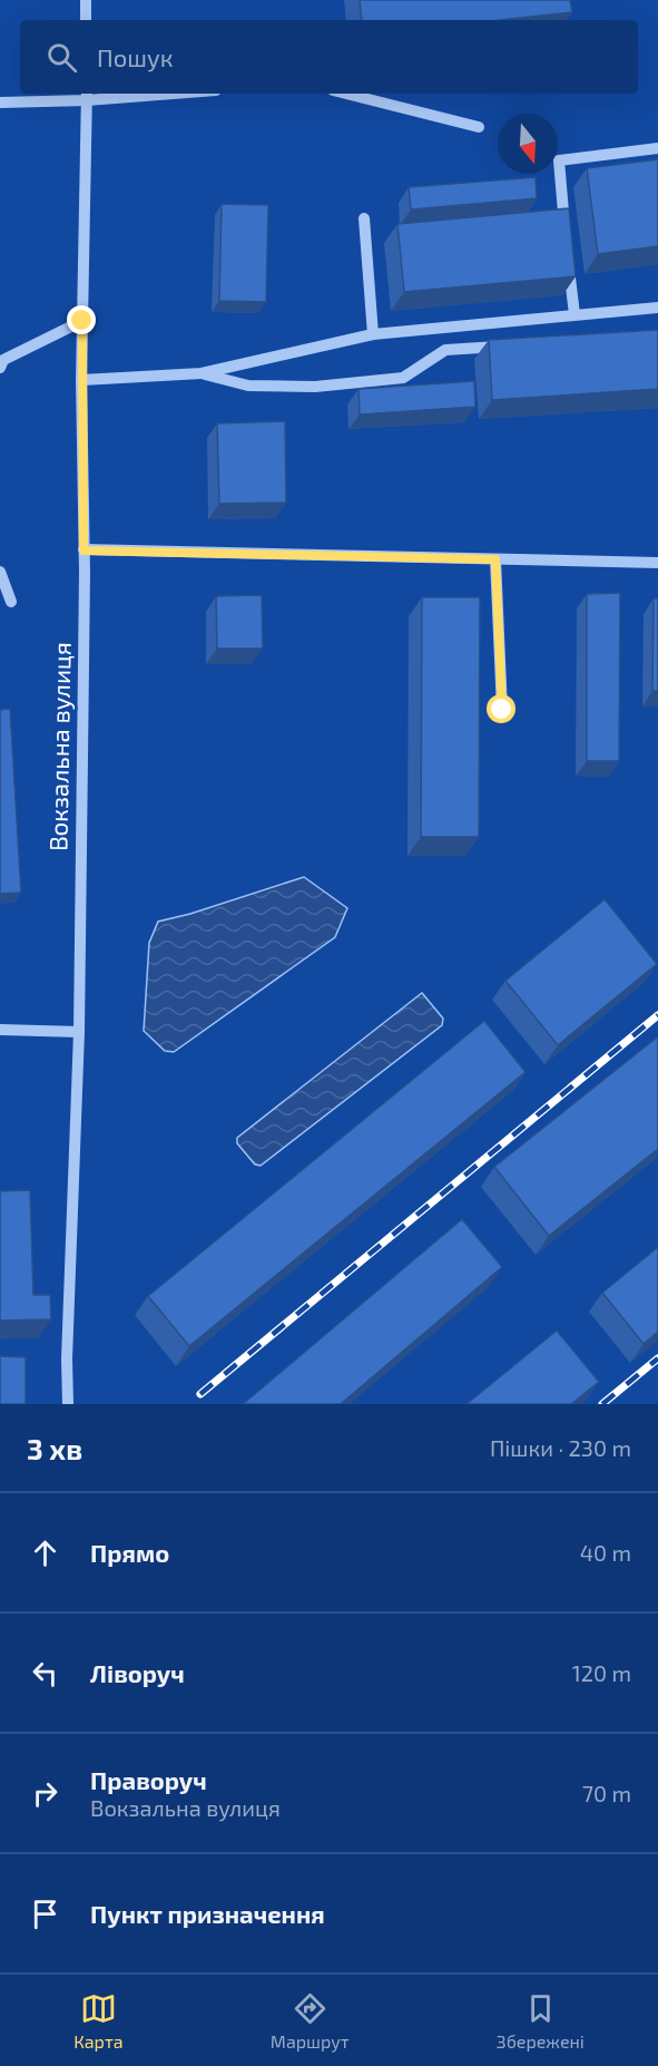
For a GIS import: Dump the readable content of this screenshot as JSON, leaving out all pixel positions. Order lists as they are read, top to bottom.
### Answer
{
  "streets": {
    "street": ["Вокзальна вулиця"]
  },
  "north": "bottom",
  "page": {
    "search": "Пошук",
    "heading": ["3 хв", "Пішки · 230 m"],
    "list": [
      ["Прямо", "40 m"],
      ["Ліворуч", "120 m"],
      ["Праворуч", "Вокзальна вулиця", "70 m"],
      "Пункт призначення"
    ],
    "nav": ["Карта", "Маршрут", "Збережені"]
  }
}
